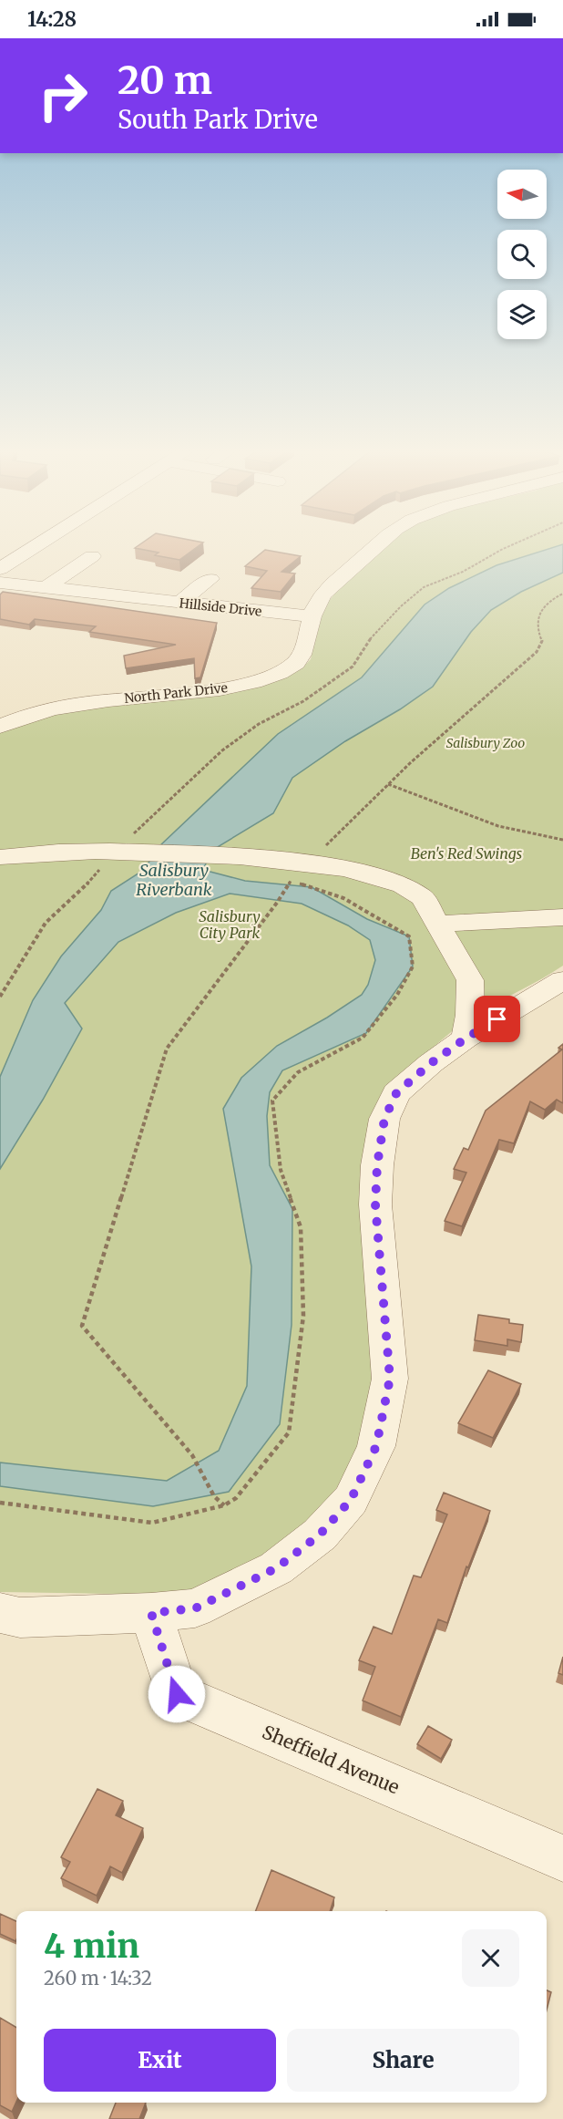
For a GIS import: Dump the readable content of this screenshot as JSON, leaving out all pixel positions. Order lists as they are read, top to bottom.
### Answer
{
  "streets": {
    "street": ["Hillside Drive", "North Park Drive", "Sheffield Avenue"]
  },
  "crossings": [
    ["Hillside Drive", "North Park Drive"]
  ],
  "water": ["Salisbury Riverbank"],
  "parks": ["Salisbury Zoo", "Ben's Red Swings", "Salisbury City Park"],
  "north": "left",
  "page": {
    "status": "14:28",
    "turn": ["20 m", "South Park Drive"],
    "heading": ["4 min", "260 m · 14:32"],
    "buttons": ["Exit", "Share"]
  }
}
